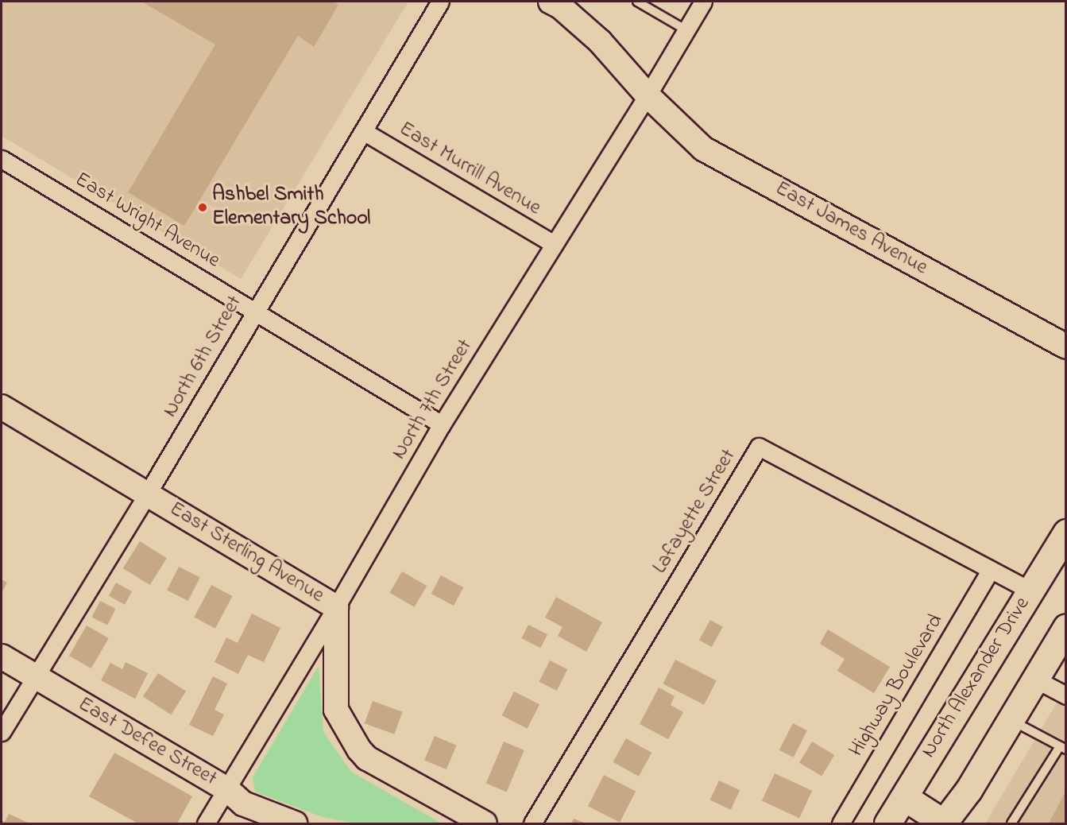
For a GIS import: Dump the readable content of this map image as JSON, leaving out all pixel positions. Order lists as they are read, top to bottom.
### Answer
{
  "streets": {
    "main road": [
      "East James Avenue",
      "East Sterling Avenue",
      "North Alexander Drive",
      "East Defee Street"
    ],
    "street": [
      "East Murrill Avenue",
      "East Wright Avenue",
      "North 6th Street",
      "North 7th Street",
      "Lafayette Street",
      "Highway Boulevard"
    ]
  },
  "crossings": [
    ["East Murrill Avenue", "North 6th Street"],
    ["East Murrill Avenue", "North 7th Street"],
    ["East Wright Avenue", "North 6th Street"],
    ["East Wright Avenue", "North 7th Street"],
    ["East James Avenue", "North 7th Street"],
    ["North 6th Street", "East Sterling Avenue"],
    ["North 6th Street", "East Defee Street"],
    ["North 7th Street", "East Sterling Avenue"],
    ["North 7th Street", "East Defee Street"],
    ["Lafayette Street", "Highway Boulevard"]
  ],
  "places": ["Ashbel Smith Elementary School"]
}
